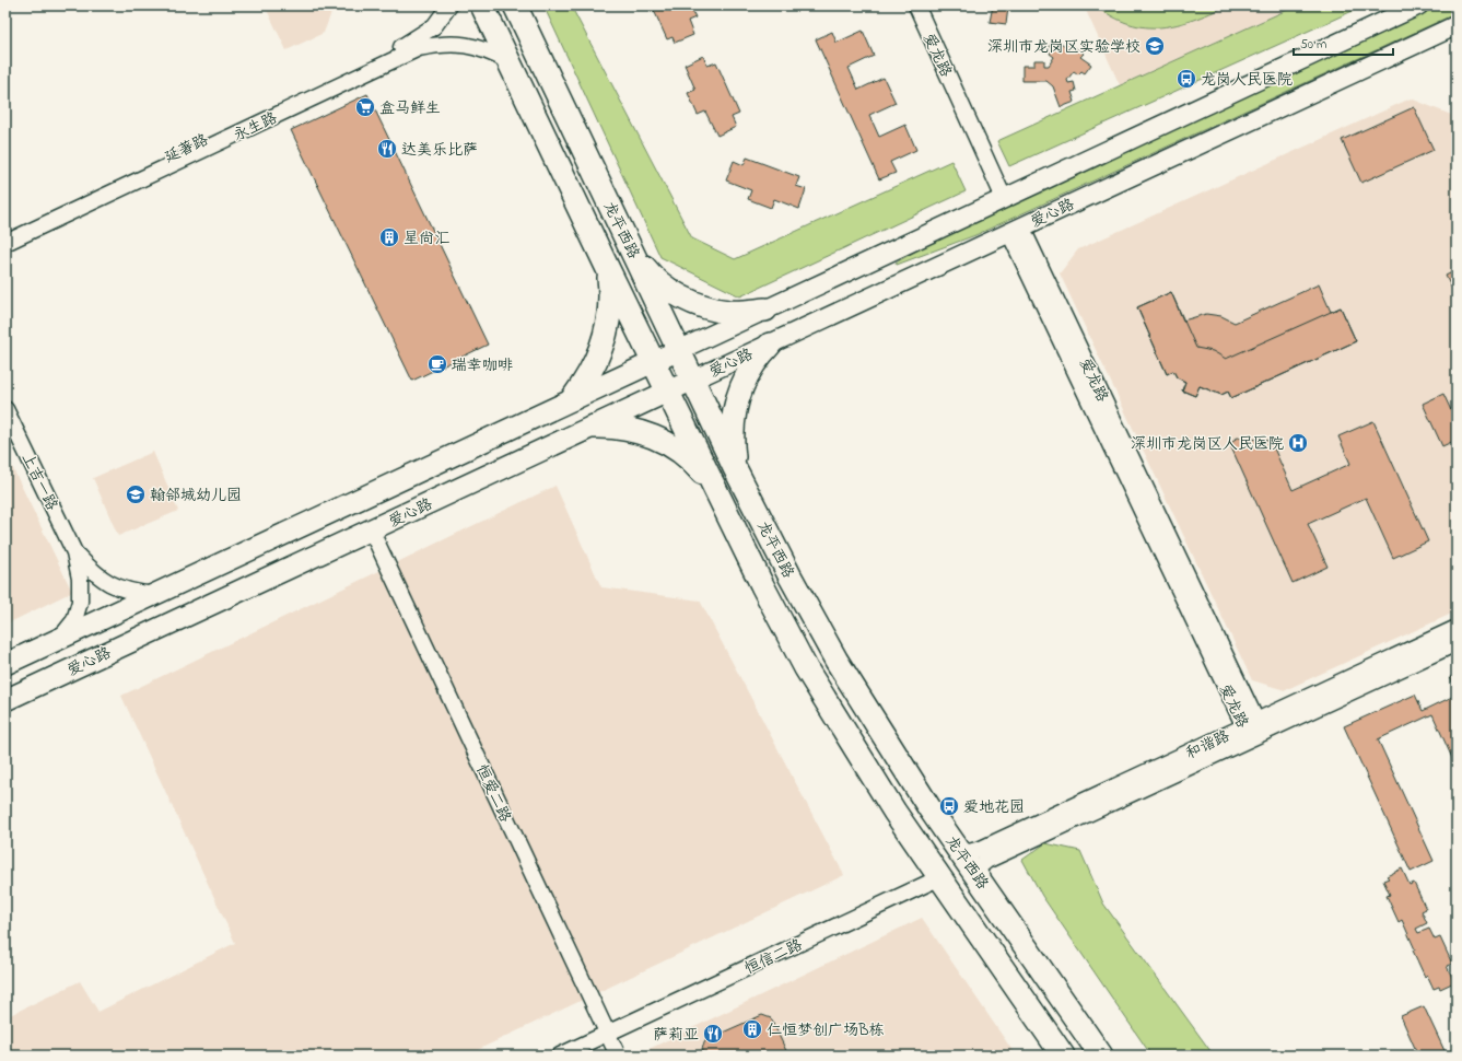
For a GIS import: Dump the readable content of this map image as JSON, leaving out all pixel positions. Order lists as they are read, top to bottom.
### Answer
{
  "streets": {
    "main road": ["爱心路", "龙平西路"],
    "street": [
      "爱龙路",
      "永生路",
      "延著路",
      "上吉一路",
      "和谐路",
      "恒爱二路",
      "恒信二路"
    ]
  },
  "crossings": [
    ["爱龙路", "爱心路"],
    ["爱龙路", "和谐路"],
    ["永生路", "龙平西路"],
    ["爱心路", "龙平西路"],
    ["爱心路", "上吉一路"],
    ["爱心路", "恒爱二路"],
    ["龙平西路", "和谐路"],
    ["龙平西路", "恒信二路"],
    ["恒爱二路", "恒信二路"]
  ],
  "places": {
    "school or university": ["深圳市龙岗区实验学校", "翰邻城幼儿园"],
    "bus stop": ["龙岗人民医院", "爱地花园"],
    "supermarket": ["盒马鲜生"],
    "restaurant": ["达美乐比萨", "萨莉亚"],
    "building": ["星尚汇", "仁恒梦创广场B栋"],
    "cafe": ["瑞幸咖啡"],
    "hospital": ["深圳市龙岗区人民医院"]
  },
  "scale_bar": "50 m"
}
